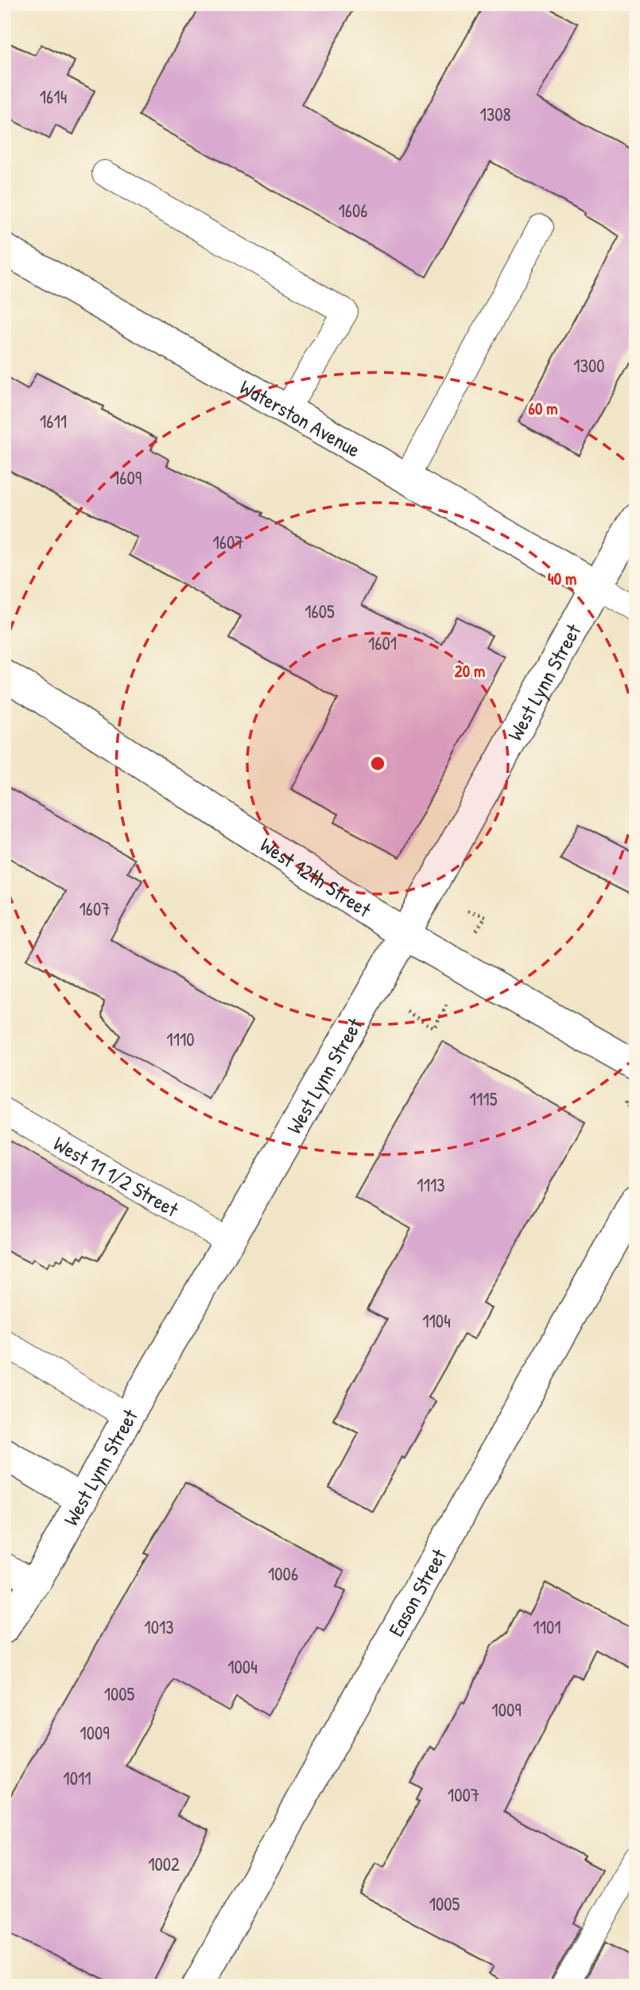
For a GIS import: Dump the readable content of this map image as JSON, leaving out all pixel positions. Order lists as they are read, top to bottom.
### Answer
{
  "streets": {
    "street": [
      "Waterston Avenue",
      "West Lynn Street",
      "West 12th Street",
      "Eason Street"
    ],
    "lane": ["West 11 1/2 Street"]
  },
  "crossings": [
    ["Waterston Avenue", "West Lynn Street"],
    ["West Lynn Street", "West 12th Street"],
    ["West Lynn Street", "West 11 1/2 Street"]
  ],
  "house_numbers": [
    "1614",
    "1308",
    "1606",
    "1300",
    "1611",
    "1609",
    "1607",
    "1605",
    "1601",
    "1607",
    "1110",
    "1115",
    "1113",
    "1104",
    "1006",
    "1013",
    "1101",
    "1004",
    "1005",
    "1009",
    "1009",
    "1011",
    "1007",
    "1002",
    "1005"
  ],
  "rings": ["60 m", "40 m", "20 m"]
}
